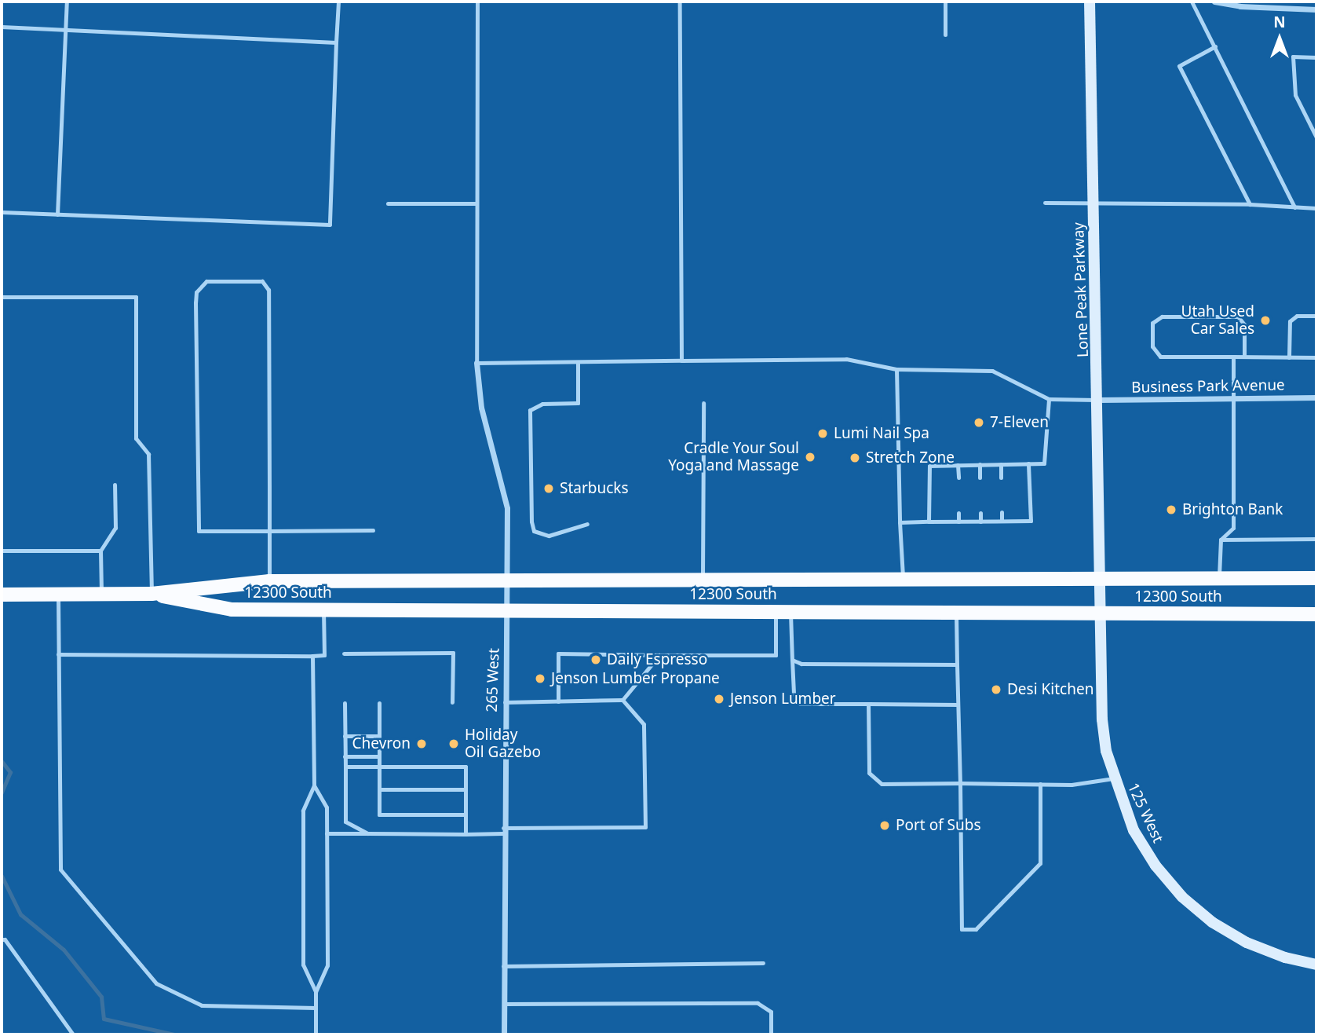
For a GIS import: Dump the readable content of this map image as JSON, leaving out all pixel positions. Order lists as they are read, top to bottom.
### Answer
{
  "streets": {
    "main road": ["Lone Peak Parkway", "12300 South", "125 West"],
    "street": ["Business Park Avenue", "265 West"]
  },
  "crossings": [
    ["Lone Peak Parkway", "Business Park Avenue"],
    ["Lone Peak Parkway", "12300 South"],
    ["Lone Peak Parkway", "125 West"],
    ["12300 South", "265 West"],
    ["12300 South", "125 West"]
  ],
  "places": [
    "Utah Used Car Sales",
    "7-Eleven",
    "Lumi Nail Spa",
    "Cradle Your Soul Yoga and Massage",
    "Stretch Zone",
    "Starbucks",
    "Brighton Bank",
    "Daily Espresso",
    "Jenson Lumber Propane",
    "Desi Kitchen",
    "Jenson Lumber",
    "Chevron",
    "Holiday Oil Gazebo",
    "Port of Subs"
  ],
  "north": "top"
}
